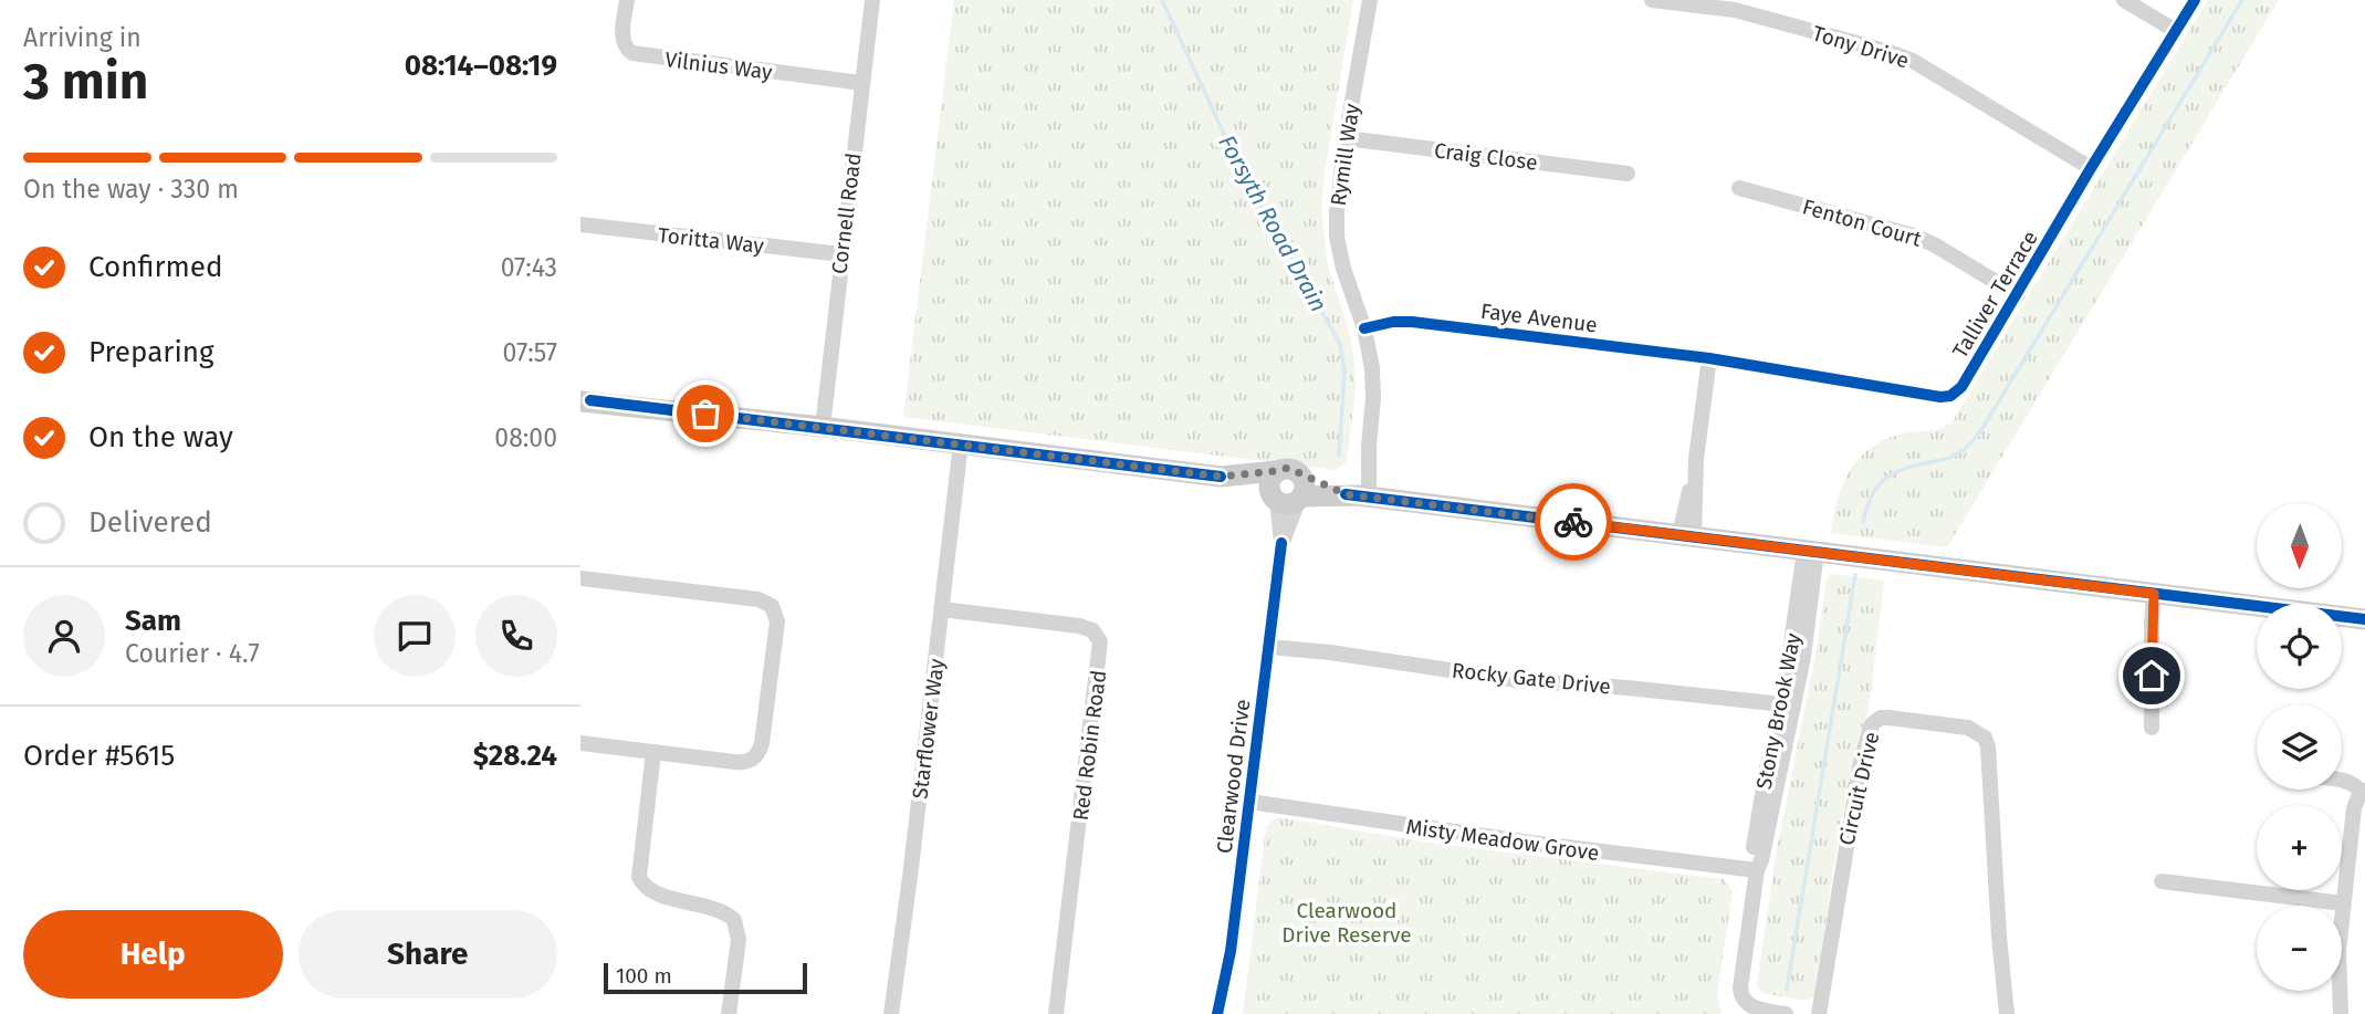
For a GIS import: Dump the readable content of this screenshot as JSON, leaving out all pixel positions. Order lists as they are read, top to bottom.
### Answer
{
  "streets": {
    "street": [
      "Tony Drive",
      "Vilnius Way",
      "Rymill Way",
      "Craig Close",
      "Cornell Road",
      "Fenton Court",
      "Toritta Way",
      "Talliver Terrace",
      "Faye Avenue",
      "Rocky Gate Drive",
      "Stony Brook Way",
      "Starflower Way",
      "Red Robin Road",
      "Clearwood Drive",
      "Circuit Drive",
      "Misty Meadow Grove"
    ]
  },
  "crossings": [
    ["Tony Drive", "Talliver Terrace"],
    ["Vilnius Way", "Cornell Road"],
    ["Rymill Way", "Craig Close"],
    ["Rymill Way", "Faye Avenue"],
    ["Cornell Road", "Toritta Way"],
    ["Fenton Court", "Talliver Terrace"],
    ["Talliver Terrace", "Faye Avenue"],
    ["Rocky Gate Drive", "Stony Brook Way"],
    ["Rocky Gate Drive", "Clearwood Drive"],
    ["Stony Brook Way", "Misty Meadow Grove"],
    ["Starflower Way", "Red Robin Road"],
    ["Clearwood Drive", "Misty Meadow Grove"]
  ],
  "water": ["Forsyth Road Drain"],
  "parks": ["Clearwood Drive Reserve"],
  "scale_bar": "100 m",
  "north": "bottom",
  "page": {
    "heading": ["3 min", "Arriving in", "08:14–08:19"],
    "panel": [
      "Sam",
      "Courier · 4.7",
      "Order #5615",
      "$28.24"
    ],
    "bar": "On the way · 330 m",
    "list": [
      ["Confirmed", "07:43"],
      ["Preparing", "07:57"],
      ["On the way", "08:00"],
      "Delivered"
    ],
    "map_buttons": ["+", "−"],
    "buttons": ["Help", "Share"],
    "scale": "100 m"
  }
}
